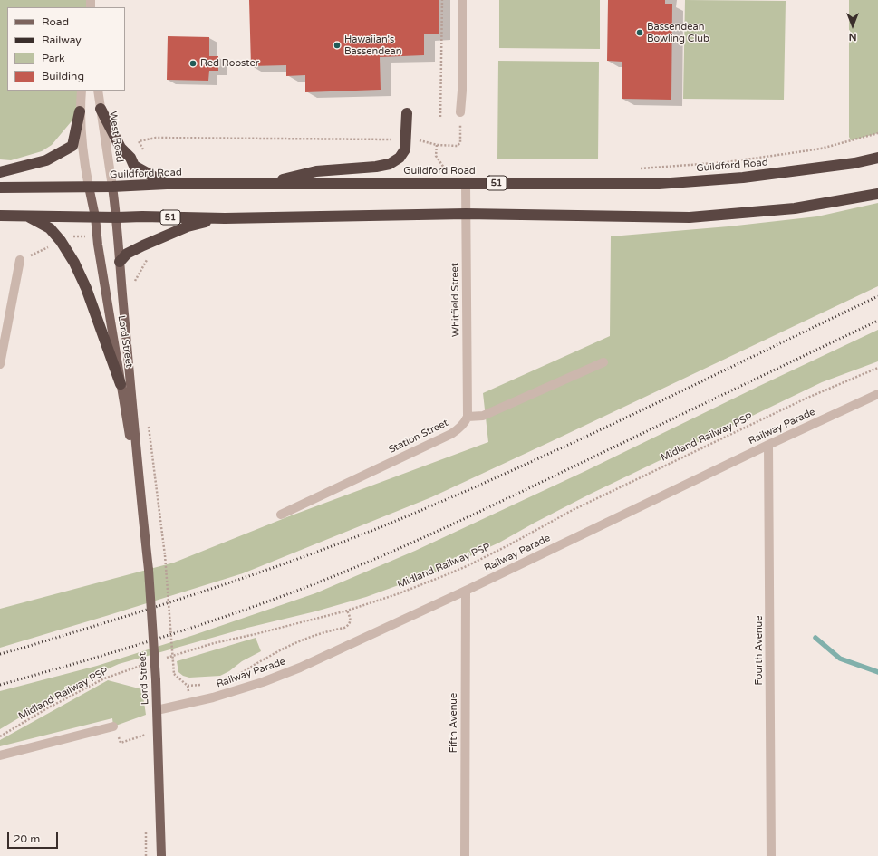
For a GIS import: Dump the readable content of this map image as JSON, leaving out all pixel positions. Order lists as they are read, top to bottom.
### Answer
{
  "streets": {
    "highway": ["Guildford Road", "51"],
    "main road": ["Lord Street"],
    "street": [
      "West Road",
      "Whitfield Street",
      "Railway Parade",
      "Station Street",
      "Fourth Avenue",
      "Fifth Avenue"
    ],
    "path": ["Midland Railway PSP"]
  },
  "crossings": [
    ["West Road", "Guildford Road"],
    ["West Road", "Lord Street"],
    ["Guildford Road", "Whitfield Street"],
    ["Guildford Road", "Lord Street"],
    ["51", "Whitfield Street"],
    ["51", "Lord Street"],
    ["Whitfield Street", "Station Street"],
    ["Lord Street", "Railway Parade"],
    ["Railway Parade", "Fourth Avenue"],
    ["Railway Parade", "Fifth Avenue"]
  ],
  "places": ["Bassendean Bowling Club", "Hawaiian's Bassendean", "Red Rooster"],
  "legend": [
    "Road",
    "Railway",
    "Park",
    "Building"
  ],
  "scale_bar": "20 m",
  "north": "bottom"
}
